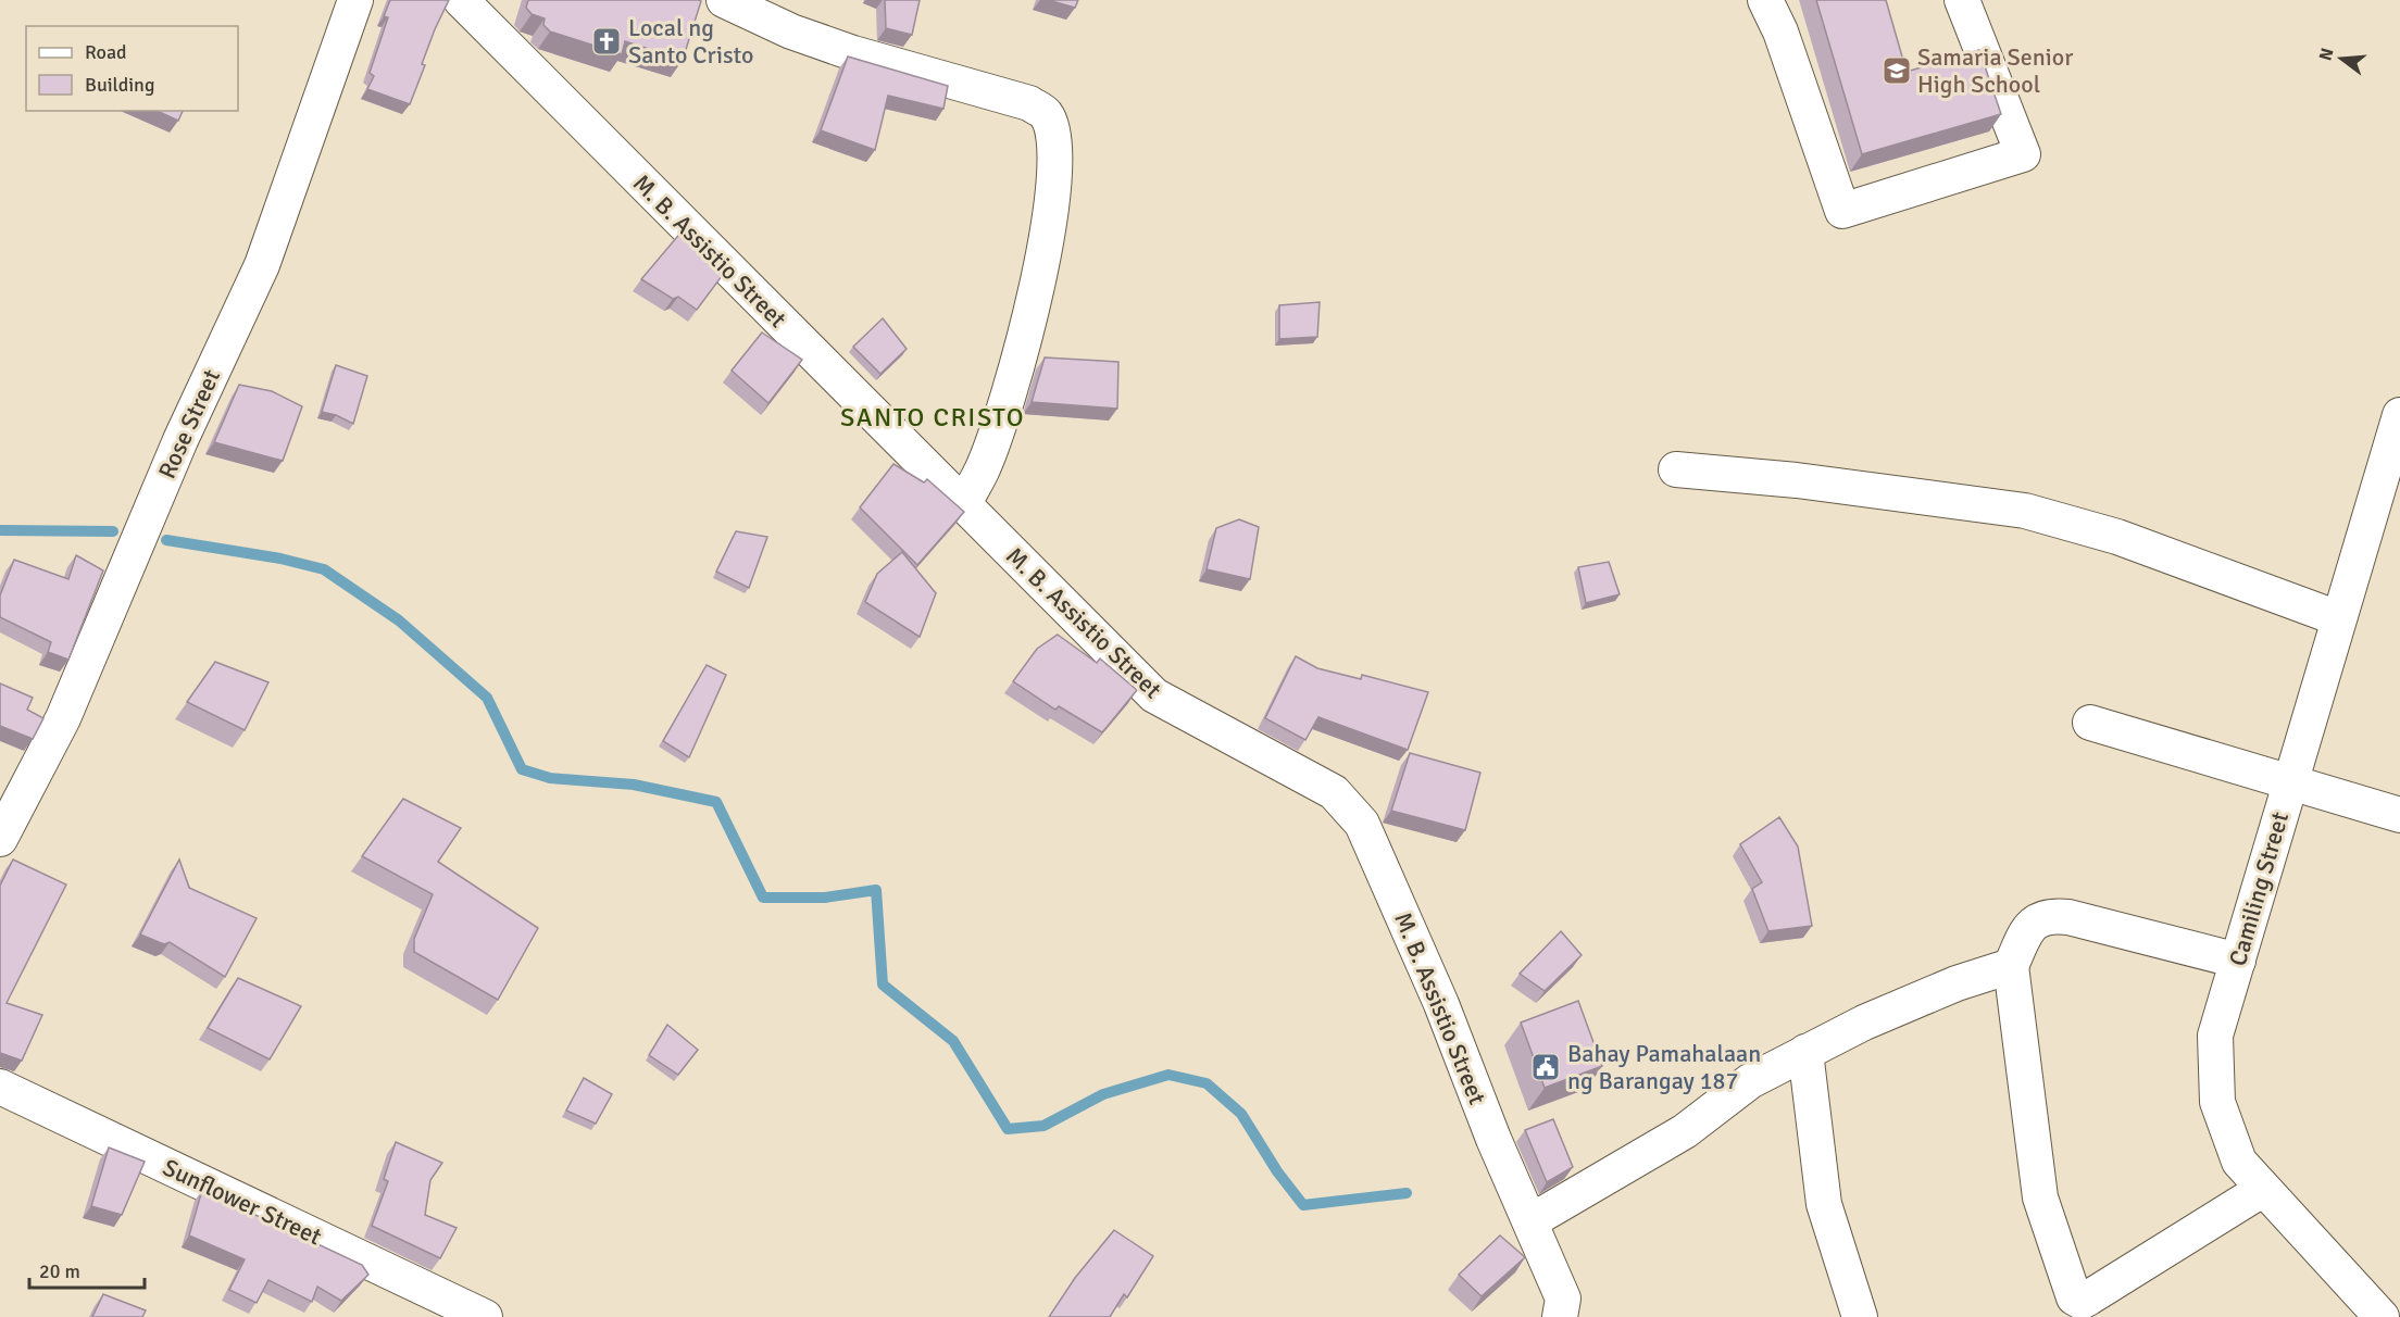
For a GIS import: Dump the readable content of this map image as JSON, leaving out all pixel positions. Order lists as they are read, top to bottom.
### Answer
{
  "streets": {
    "street": [
      "M. B. Assistio Street",
      "Rose Street",
      "Camiling Street",
      "Sunflower Street"
    ]
  },
  "districts": ["SANTO CRISTO"],
  "places": {
    "church": ["Local ng Santo Cristo"],
    "school or university": ["Samaria Senior High School"],
    "public building": ["Bahay Pamahalaan ng Barangay 187"]
  },
  "legend": ["Road", "Building"],
  "scale_bar": "20 m",
  "north": "left"
}
